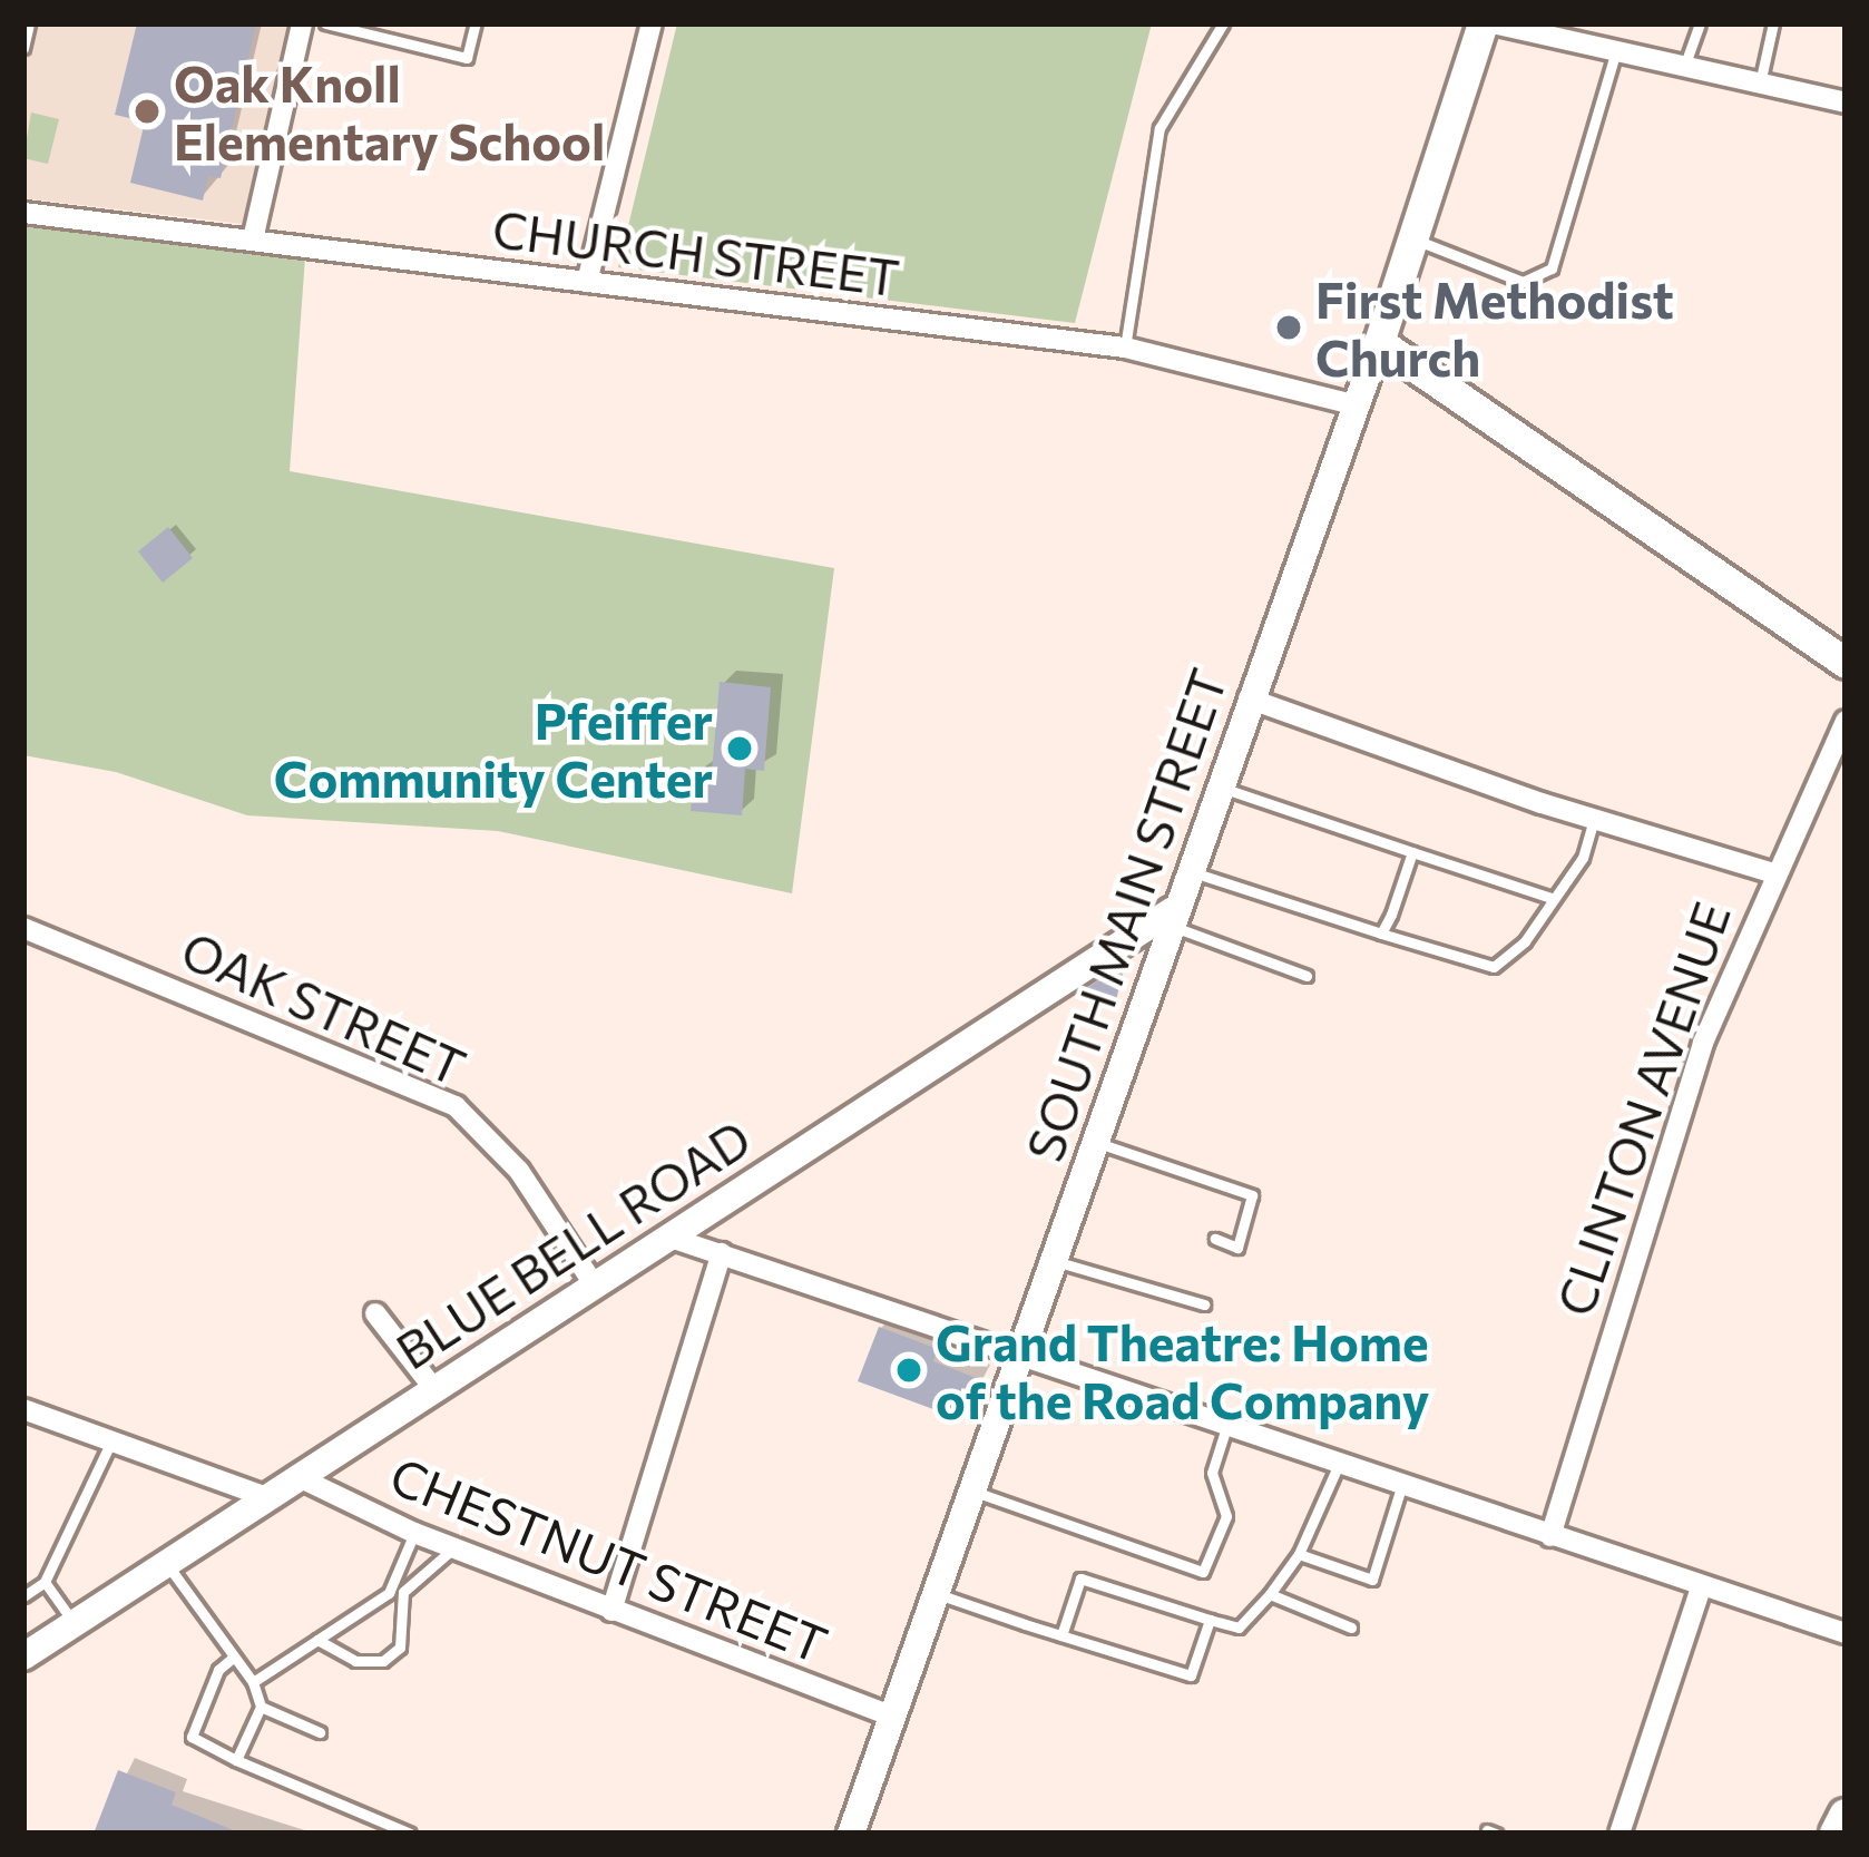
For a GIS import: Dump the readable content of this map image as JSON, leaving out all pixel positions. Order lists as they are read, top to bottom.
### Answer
{
  "streets": {
    "main road": ["SOUTH MAIN STREET"],
    "street": [
      "CHURCH STREET",
      "OAK STREET",
      "CLINTON AVENUE",
      "BLUE BELL ROAD",
      "CHESTNUT STREET"
    ]
  },
  "crossings": [
    ["CHURCH STREET", "SOUTH MAIN STREET"],
    ["SOUTH MAIN STREET", "BLUE BELL ROAD"],
    ["SOUTH MAIN STREET", "CHESTNUT STREET"],
    ["OAK STREET", "BLUE BELL ROAD"],
    ["BLUE BELL ROAD", "CHESTNUT STREET"]
  ],
  "places": [
    "Oak Knoll Elementary School",
    "First Methodist Church",
    "Pfeiffer Community Center",
    "Grand Theatre: Home of the Road Company"
  ]
}
